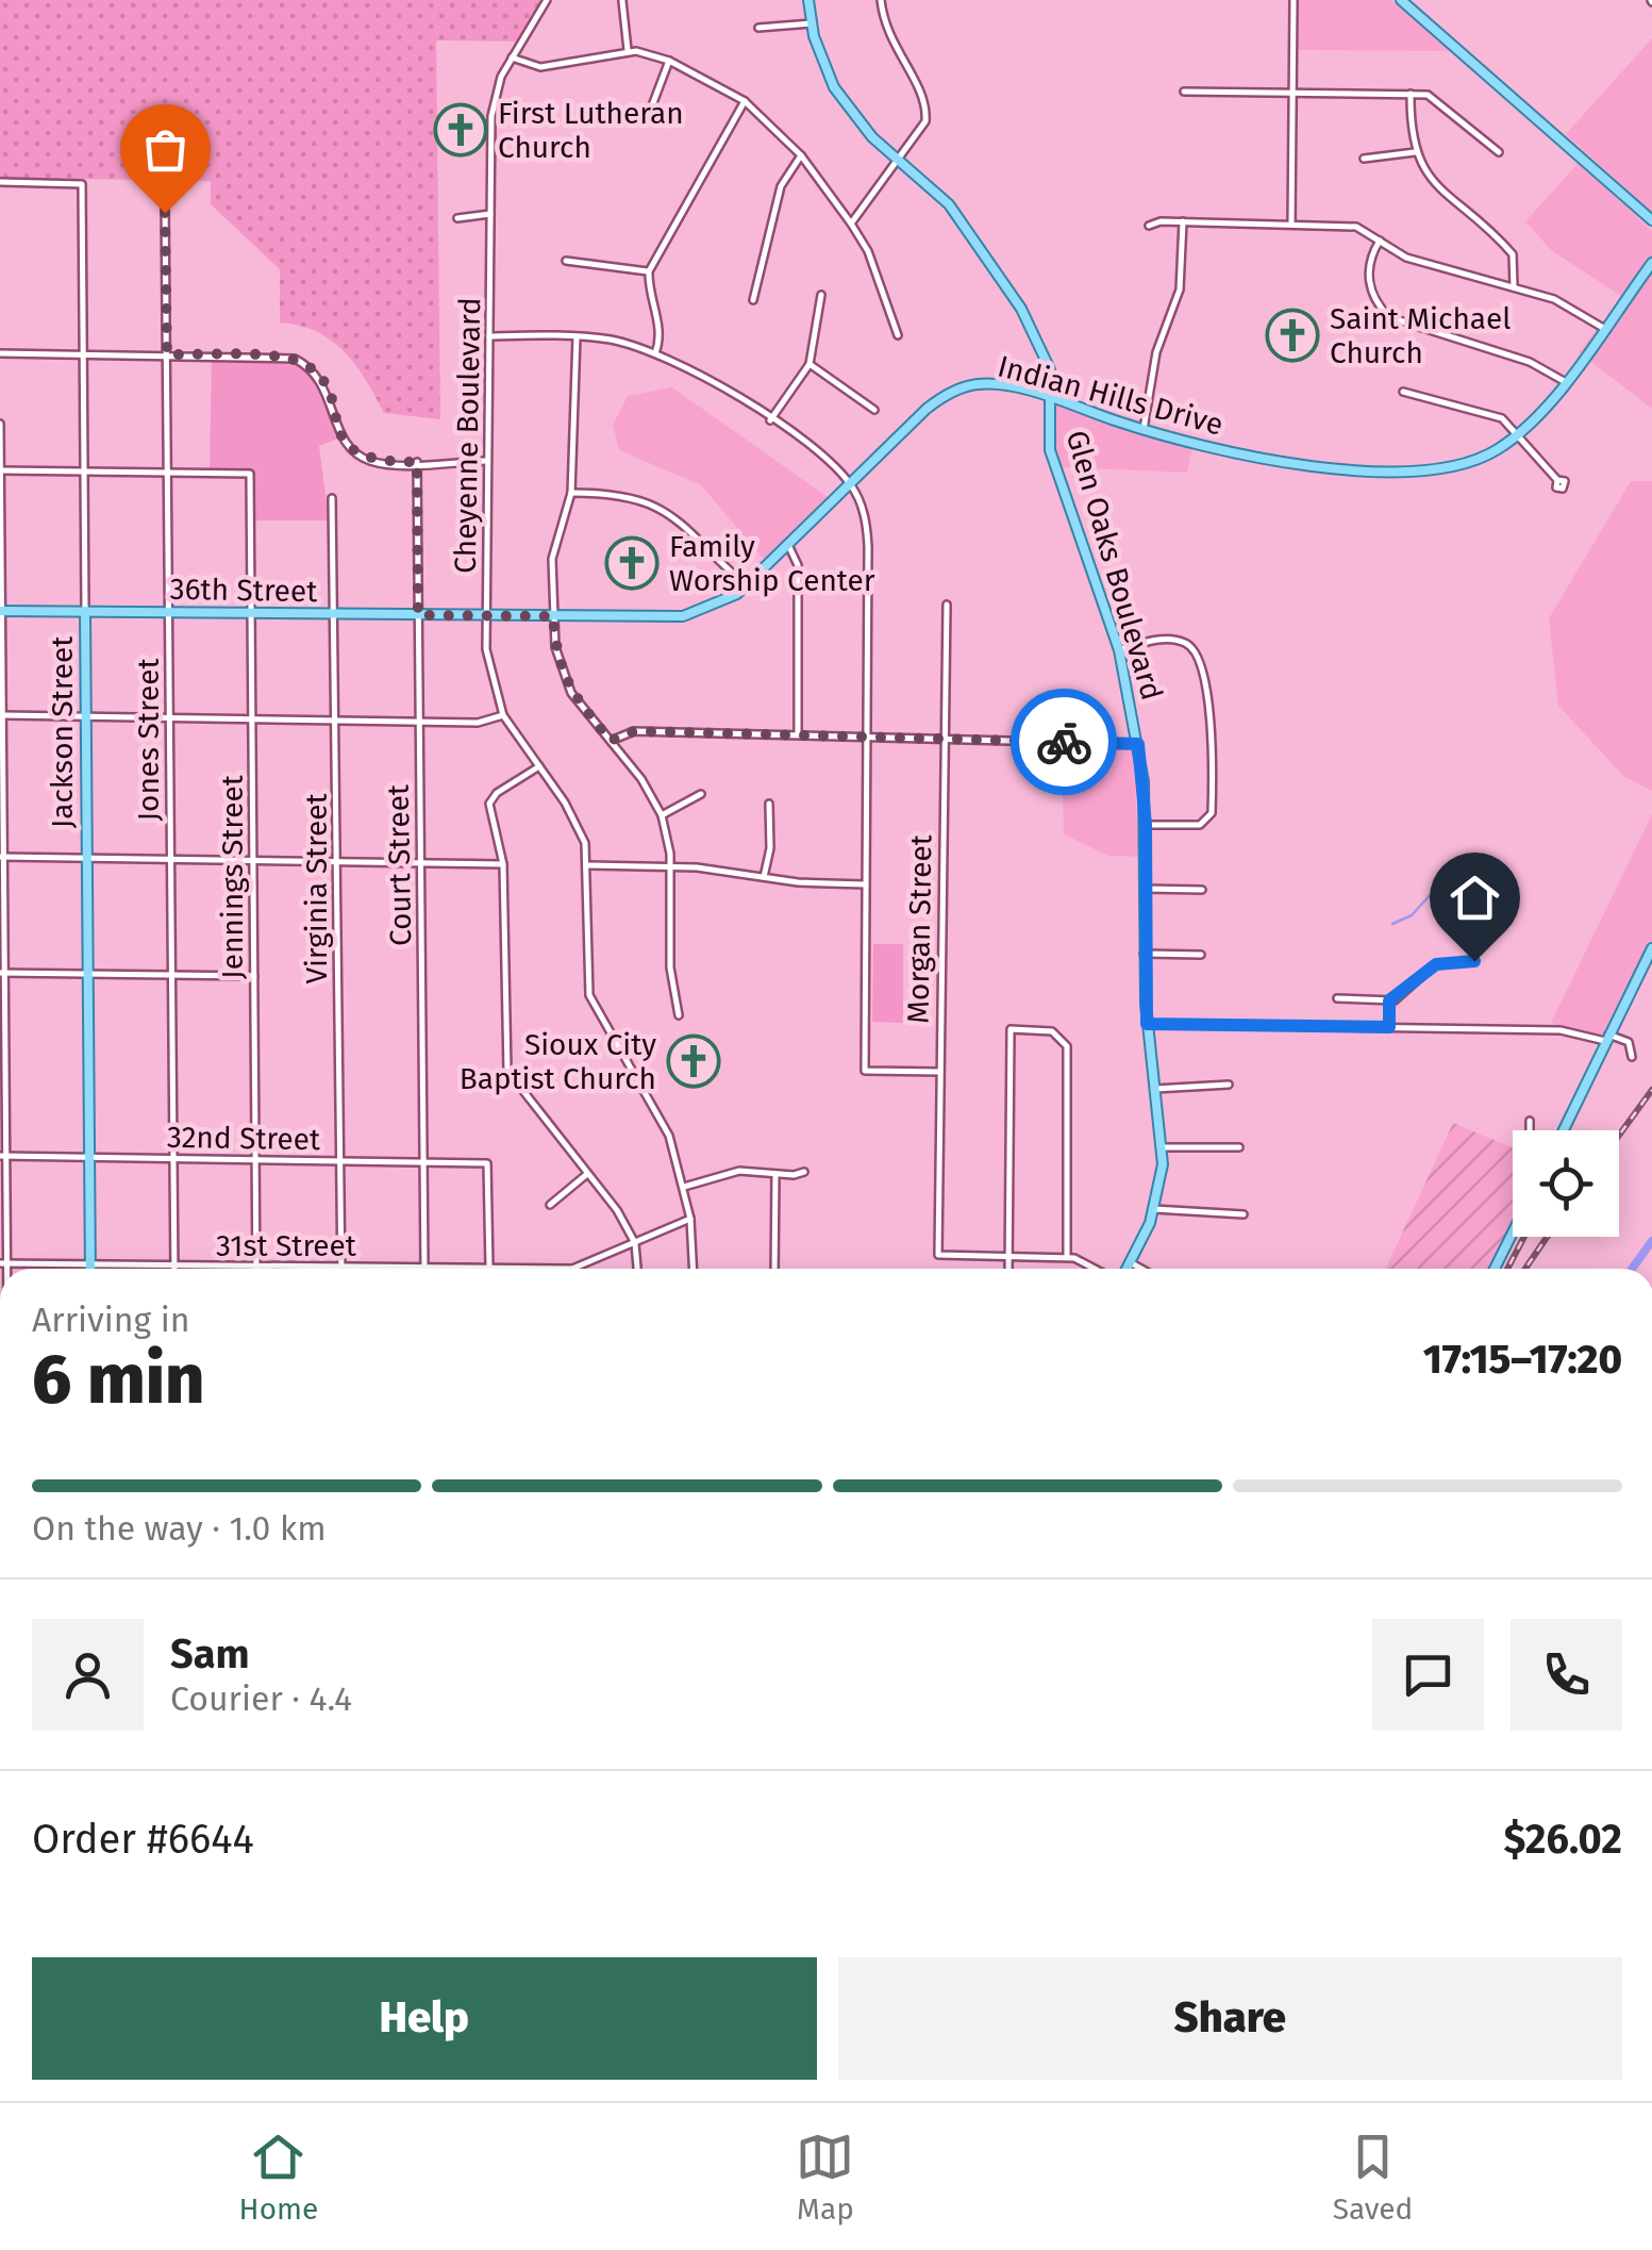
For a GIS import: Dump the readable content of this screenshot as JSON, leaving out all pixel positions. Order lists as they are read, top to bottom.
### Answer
{
  "streets": {
    "main road": [
      "Indian Hills Drive",
      "Glen Oaks Boulevard",
      "36th Street",
      "Jackson Street"
    ],
    "street": [
      "Cheyenne Boulevard",
      "Jones Street",
      "Court Street",
      "Jennings Street",
      "Virginia Street",
      "Morgan Street",
      "32nd Street",
      "31st Street"
    ]
  },
  "crossings": [
    ["Indian Hills Drive", "Cheyenne Boulevard"],
    ["Indian Hills Drive", "Glen Oaks Boulevard"],
    ["Indian Hills Drive", "36th Street"],
    ["Cheyenne Boulevard", "36th Street"],
    ["36th Street", "Jackson Street"],
    ["36th Street", "Jones Street"],
    ["36th Street", "Court Street"],
    ["36th Street", "Jennings Street"],
    ["36th Street", "Virginia Street"],
    ["Jackson Street", "32nd Street"],
    ["Jackson Street", "31st Street"],
    ["Jones Street", "Jennings Street"],
    ["Jones Street", "32nd Street"],
    ["Jones Street", "31st Street"],
    ["Court Street", "32nd Street"],
    ["Court Street", "31st Street"],
    ["Jennings Street", "32nd Street"],
    ["Jennings Street", "31st Street"],
    ["Virginia Street", "32nd Street"],
    ["Virginia Street", "31st Street"],
    ["32nd Street", "31st Street"]
  ],
  "places": {
    "church": [
      "First Lutheran Church",
      "Saint Michael Church",
      "Family Worship Center",
      "Sioux City Baptist Church"
    ]
  },
  "page": {
    "heading": ["6 min", "Arriving in", "17:15–17:20"],
    "panel": [
      "Sam",
      "Courier · 4.4",
      "Order #6644",
      "$26.02"
    ],
    "bar": "On the way · 1.0 km",
    "buttons": ["Help", "Share"],
    "tabs": ["Home", "Map", "Saved"]
  }
}
